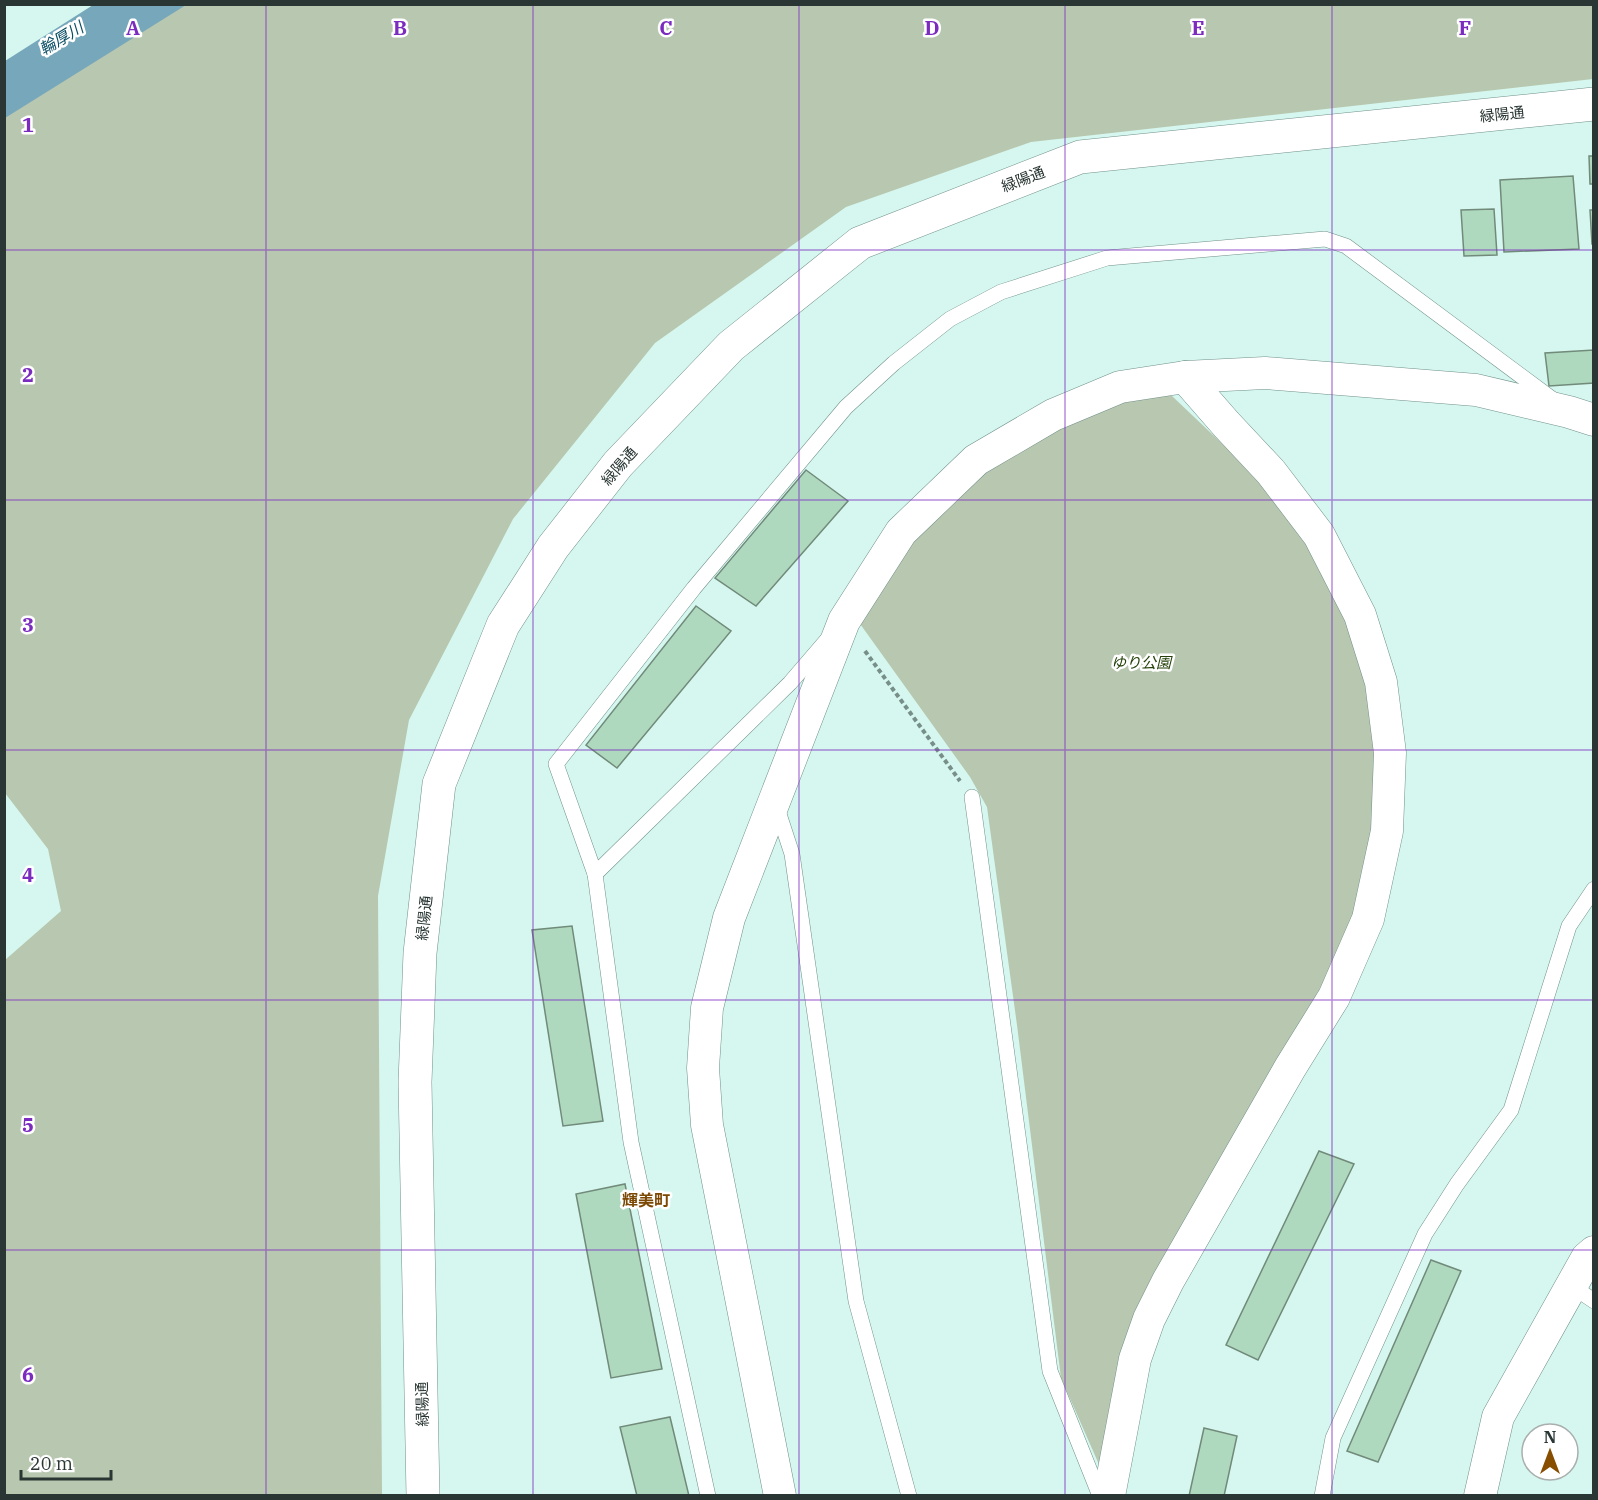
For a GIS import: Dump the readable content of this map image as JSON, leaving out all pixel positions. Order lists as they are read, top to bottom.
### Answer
{
  "streets": {
    "street": ["緑陽通"]
  },
  "districts": ["輝美町"],
  "water": ["輪厚川"],
  "parks": ["ゆり公園"],
  "scale_bar": "20 m",
  "north": "top",
  "grid": {
    "columns": [
      "A",
      "B",
      "C",
      "D",
      "E",
      "F"
    ],
    "rows": [
      "1",
      "2",
      "3",
      "4",
      "5",
      "6"
    ]
  }
}
